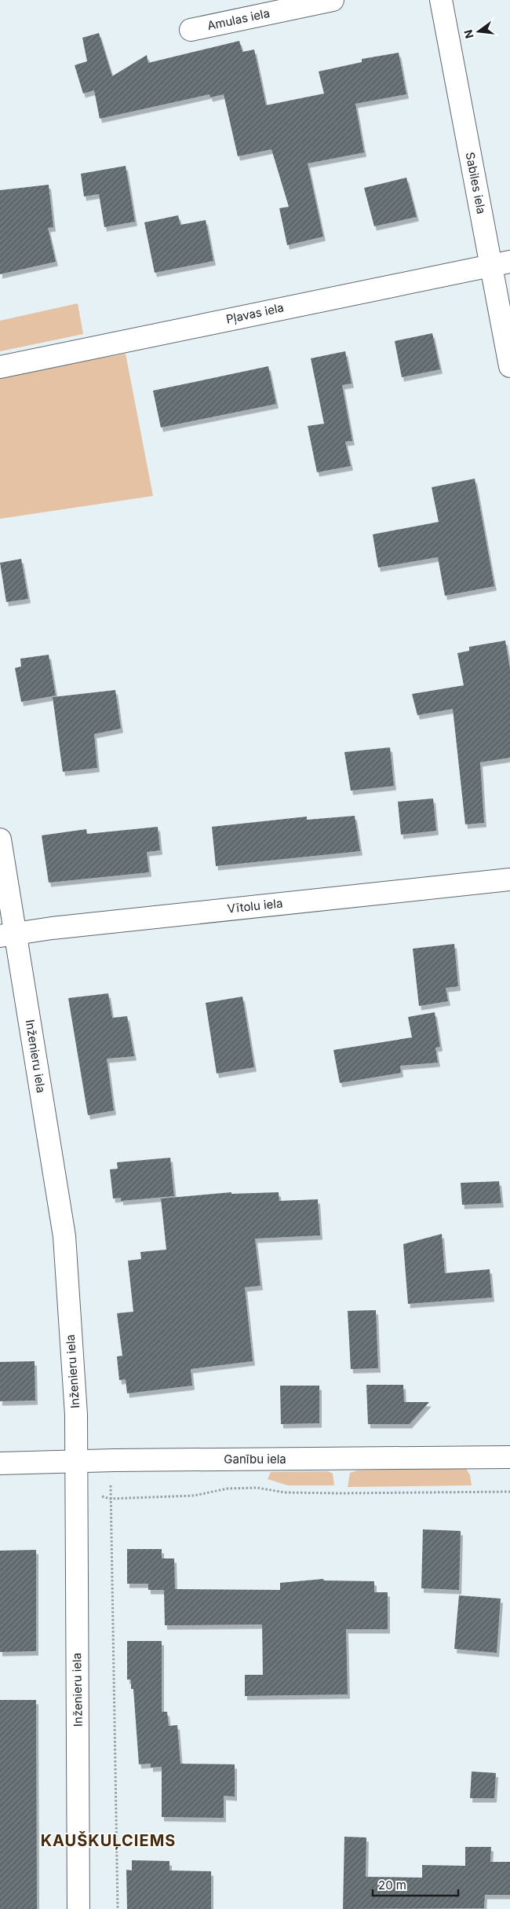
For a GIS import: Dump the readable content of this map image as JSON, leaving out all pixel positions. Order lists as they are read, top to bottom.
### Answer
{
  "streets": {
    "street": [
      "Amulas iela",
      "Sabiles iela",
      "Pļavas iela",
      "Vītolu iela",
      "Inženieru iela",
      "Ganību iela"
    ]
  },
  "crossings": [
    ["Sabiles iela", "Pļavas iela"],
    ["Vītolu iela", "Inženieru iela"],
    ["Inženieru iela", "Ganību iela"]
  ],
  "districts": ["KAUŠKUĻCIEMS"],
  "scale_bar": "20 m",
  "north": "left"
}
